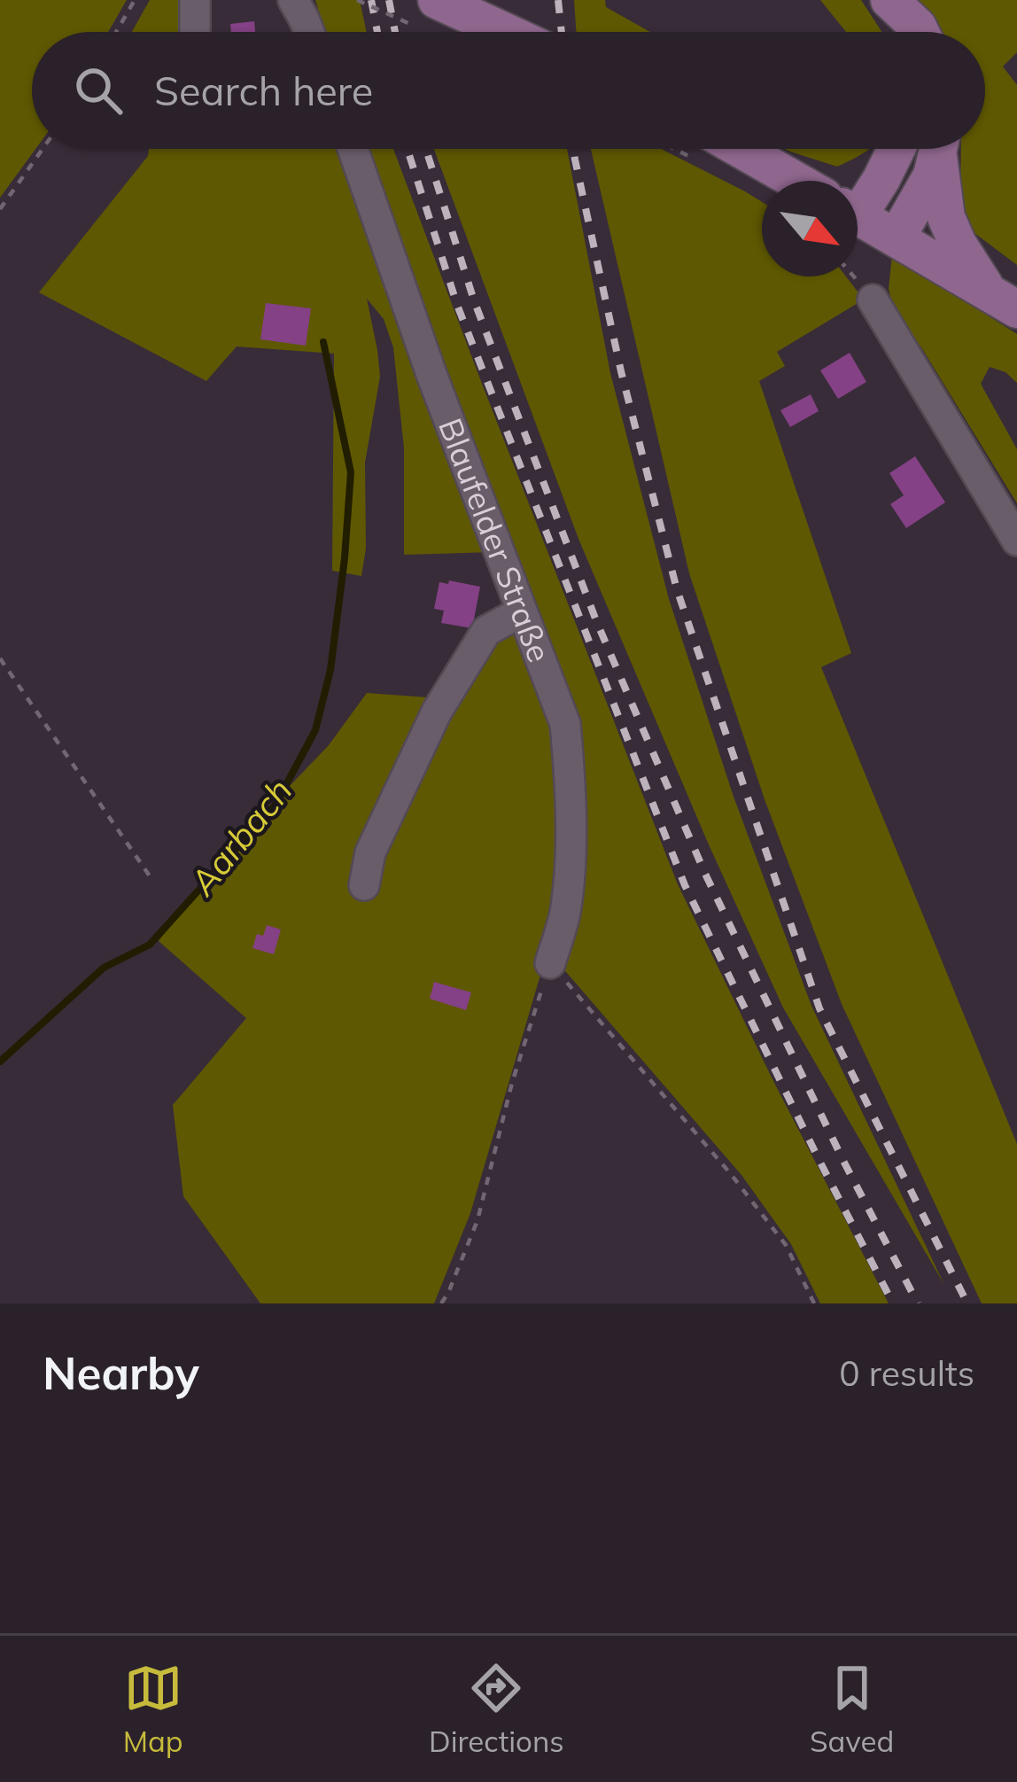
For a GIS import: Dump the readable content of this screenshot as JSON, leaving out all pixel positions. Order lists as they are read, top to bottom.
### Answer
{
  "streets": {
    "lane": ["Blaufelder Straße"]
  },
  "water": ["Aarbach"],
  "north": "bottom right",
  "page": {
    "search": "Search here",
    "heading": ["Nearby", "0 results"],
    "nav": ["Map", "Directions", "Saved"]
  }
}
